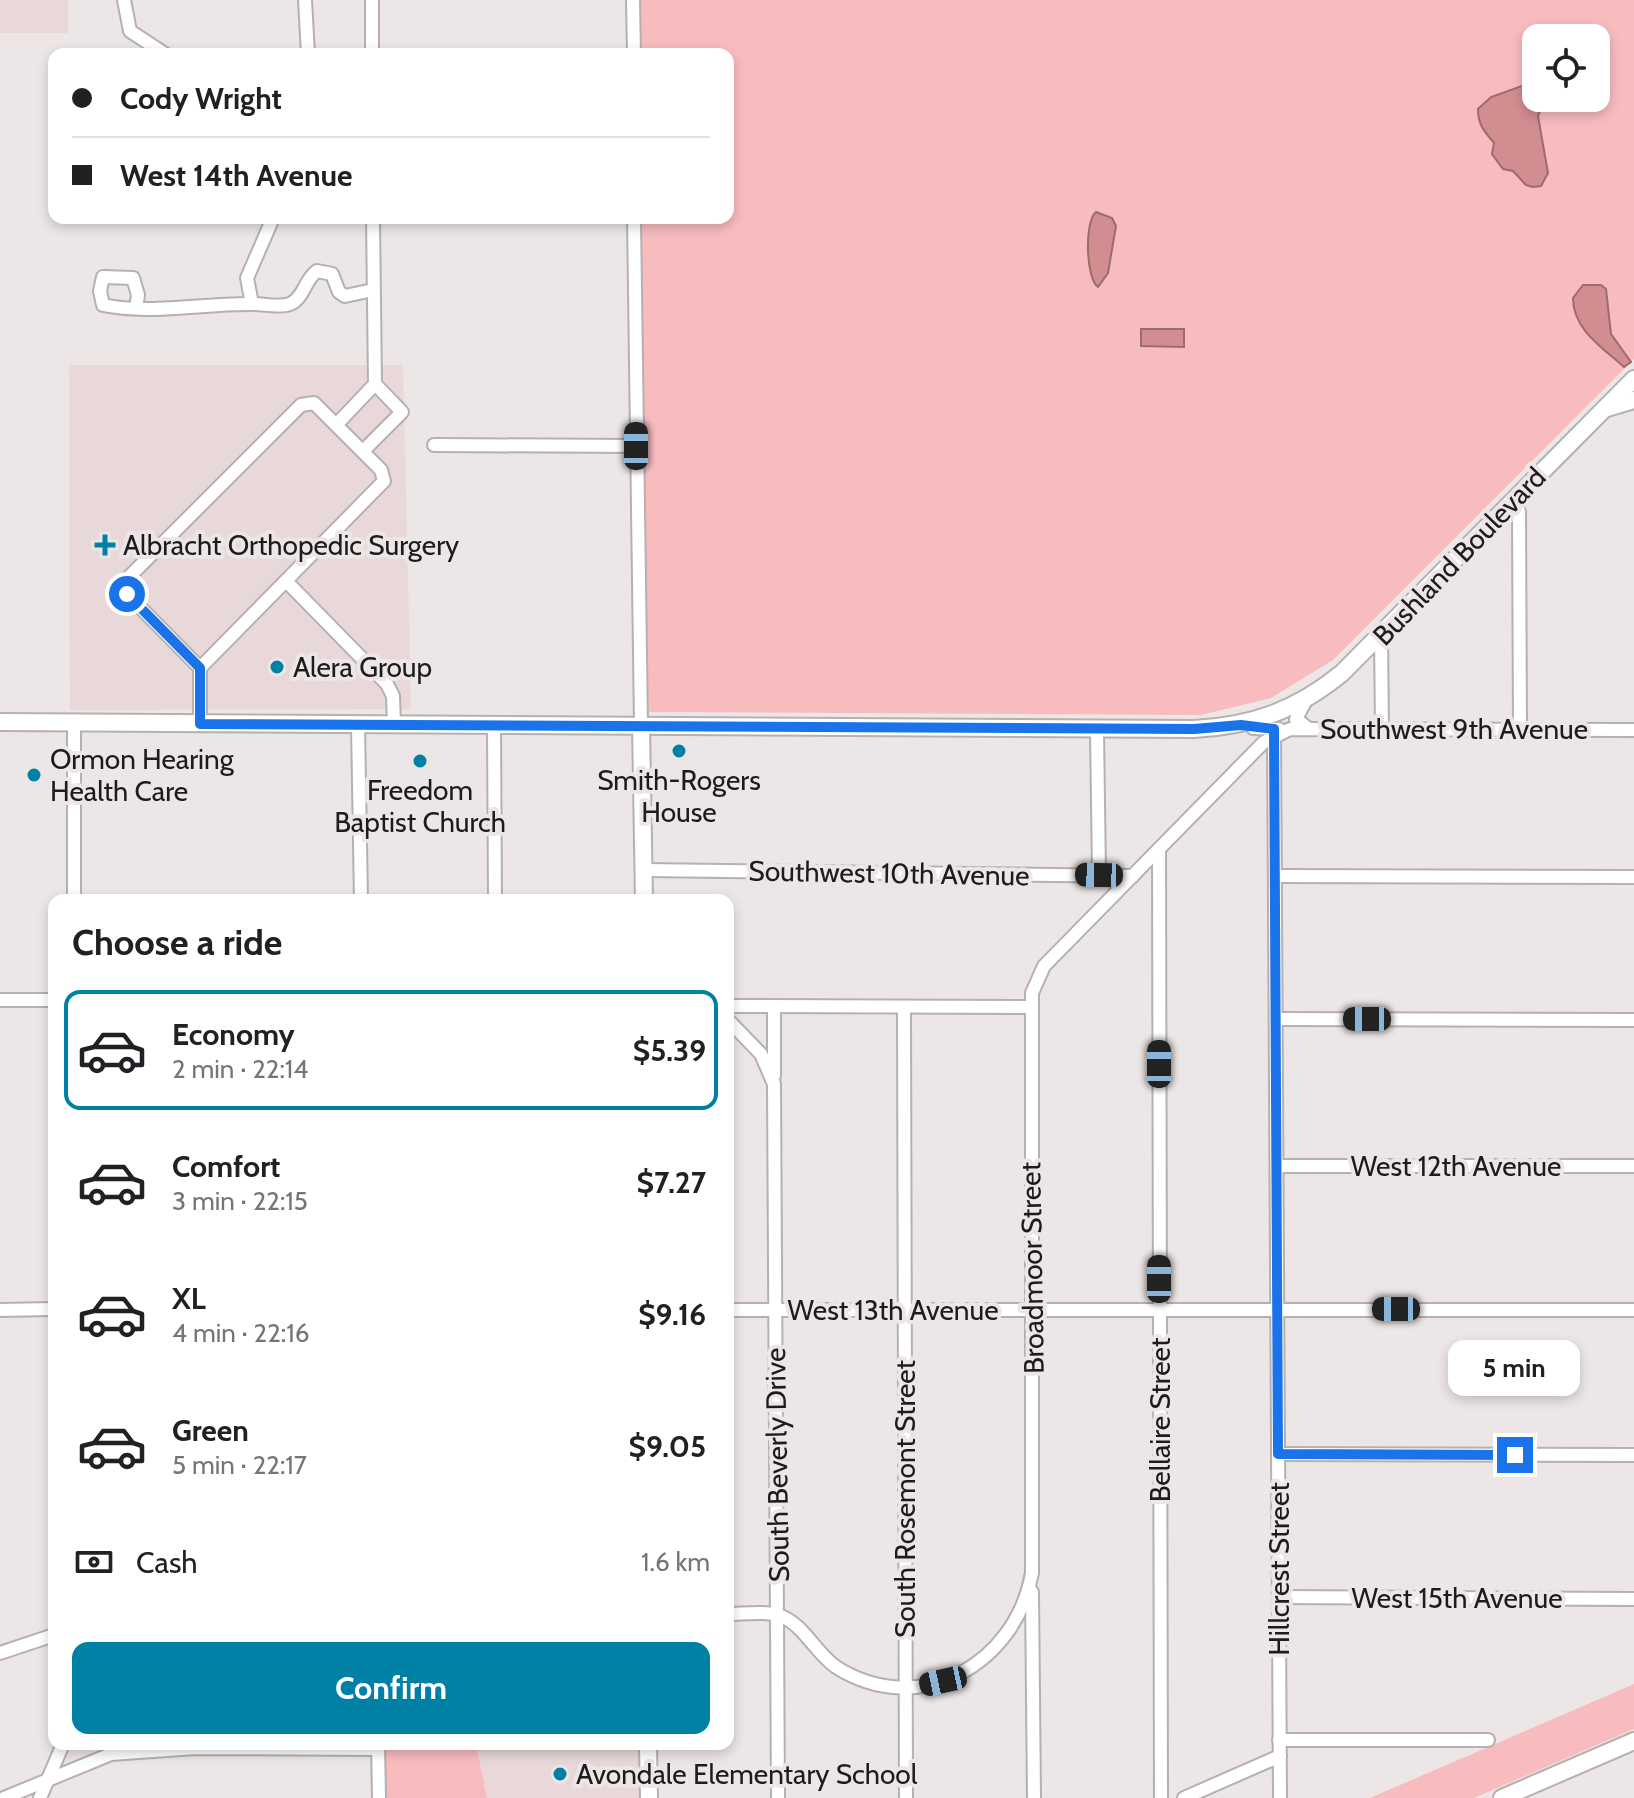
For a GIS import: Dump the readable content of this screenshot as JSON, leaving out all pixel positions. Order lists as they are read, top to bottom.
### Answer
{
  "streets": {
    "main road": ["Bushland Boulevard", "Southwest 9th Avenue"],
    "street": [
      "Southwest 10th Avenue",
      "West 12th Avenue",
      "Broadmoor Street",
      "West 13th Avenue",
      "Bellaire Street",
      "South Beverly Drive",
      "South Rosemont Street",
      "Hillcrest Street",
      "West 15th Avenue"
    ]
  },
  "crossings": [
    ["Bushland Boulevard", "Southwest 9th Avenue"],
    ["Bushland Boulevard", "Southwest 10th Avenue"],
    ["Bushland Boulevard", "Broadmoor Street"],
    ["Bushland Boulevard", "Bellaire Street"],
    ["Bushland Boulevard", "Hillcrest Street"],
    ["Southwest 9th Avenue", "Hillcrest Street"],
    ["West 12th Avenue", "Hillcrest Street"],
    ["Broadmoor Street", "West 13th Avenue"],
    ["Broadmoor Street", "South Rosemont Street"],
    ["West 13th Avenue", "Bellaire Street"],
    ["West 13th Avenue", "South Beverly Drive"],
    ["West 13th Avenue", "South Rosemont Street"],
    ["West 13th Avenue", "Hillcrest Street"],
    ["Hillcrest Street", "West 15th Avenue"]
  ],
  "places": {
    "health": ["Albracht Orthopedic Surgery"],
    "other": [
      "Alera Group",
      "Smith-Rogers House",
      "Freedom Baptist Church",
      "Ormon Hearing Health Care",
      "Avondale Elementary School"
    ]
  },
  "page": {
    "banner": ["Cody Wright", "West 14th Avenue"],
    "heading": "Choose a ride",
    "list": [
      {
        "name": "Economy",
        "note": "2 min · 22:14",
        "value": "$5.39"
      },
      {
        "name": "Comfort",
        "note": "3 min · 22:15",
        "value": "$7.27"
      },
      {
        "name": "XL",
        "note": "4 min · 22:16",
        "value": "$9.16"
      },
      {
        "name": "Green",
        "note": "5 min · 22:17",
        "value": "$9.05"
      }
    ],
    "bubble": "5 min",
    "pay": ["Cash", "1.6 km"],
    "buttons": "Confirm"
  }
}
